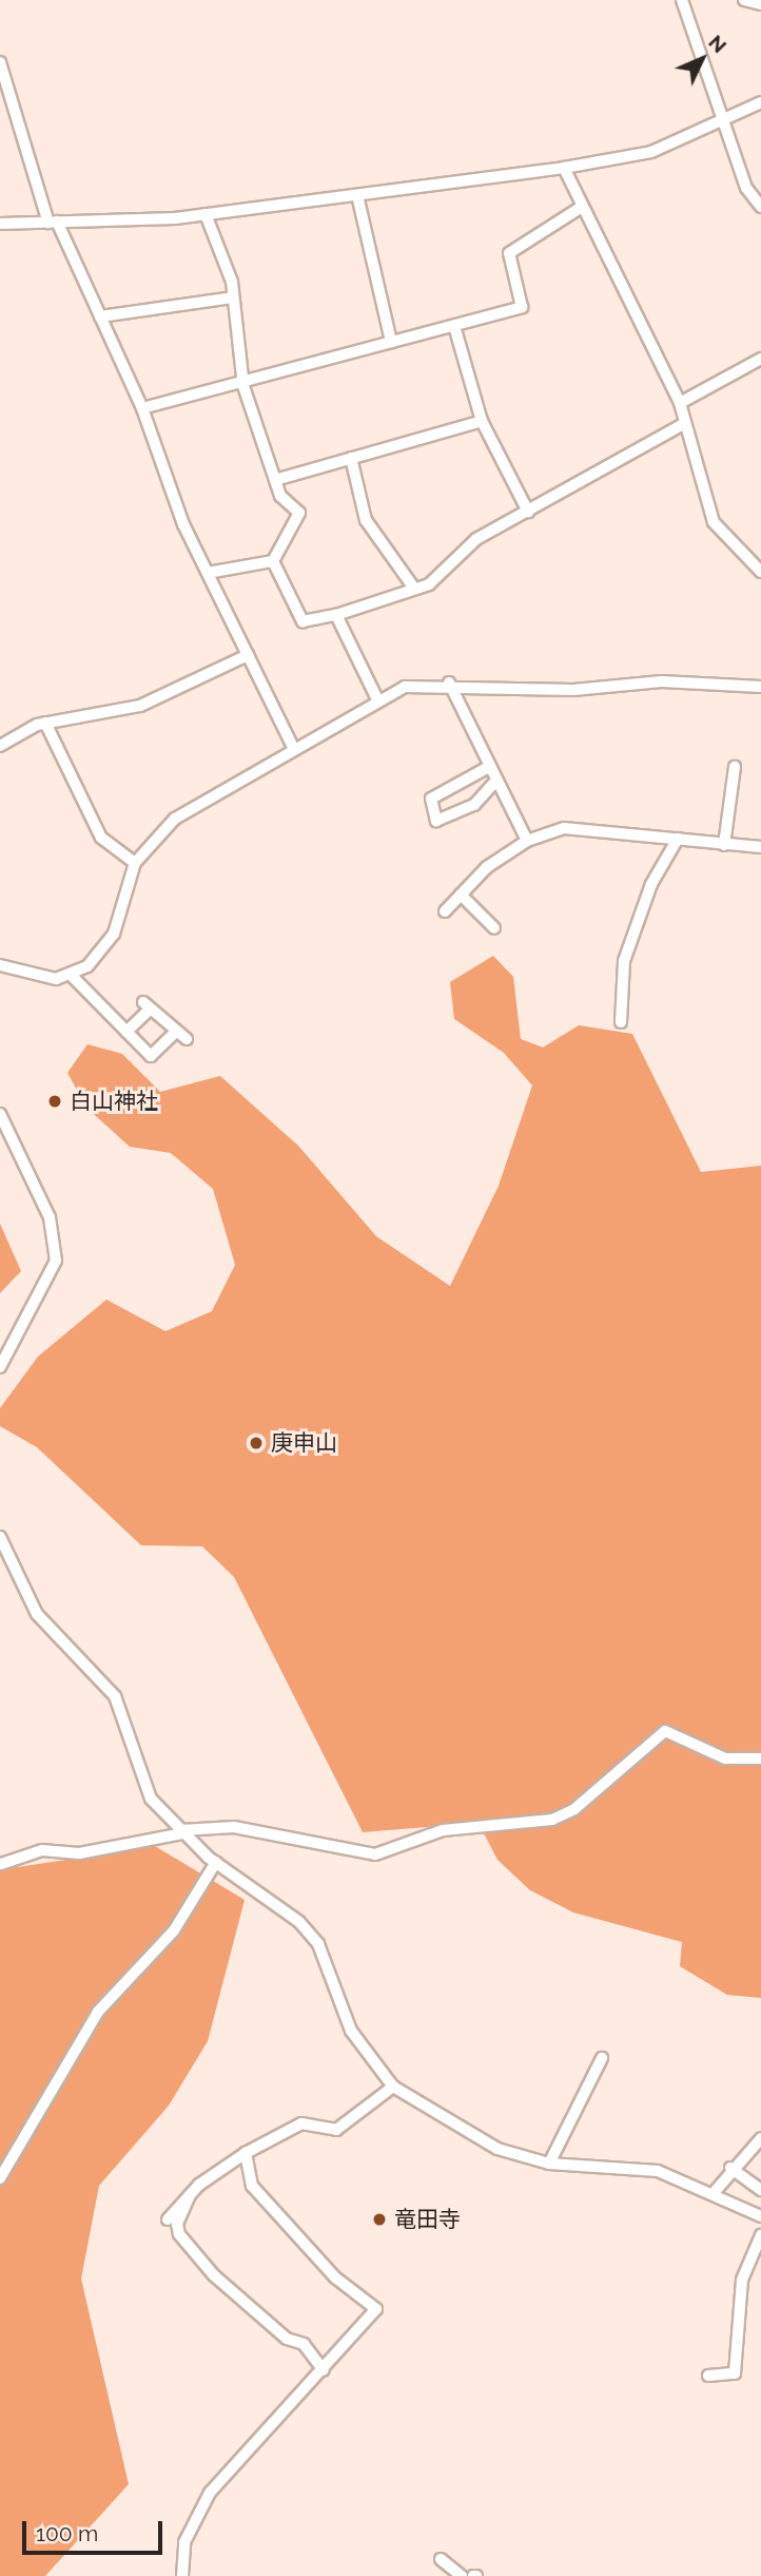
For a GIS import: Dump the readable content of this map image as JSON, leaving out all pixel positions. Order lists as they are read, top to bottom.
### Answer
{
  "places": ["白山神社", "庚申山", "竜田寺"],
  "scale_bar": "100 m",
  "north": "top right"
}
